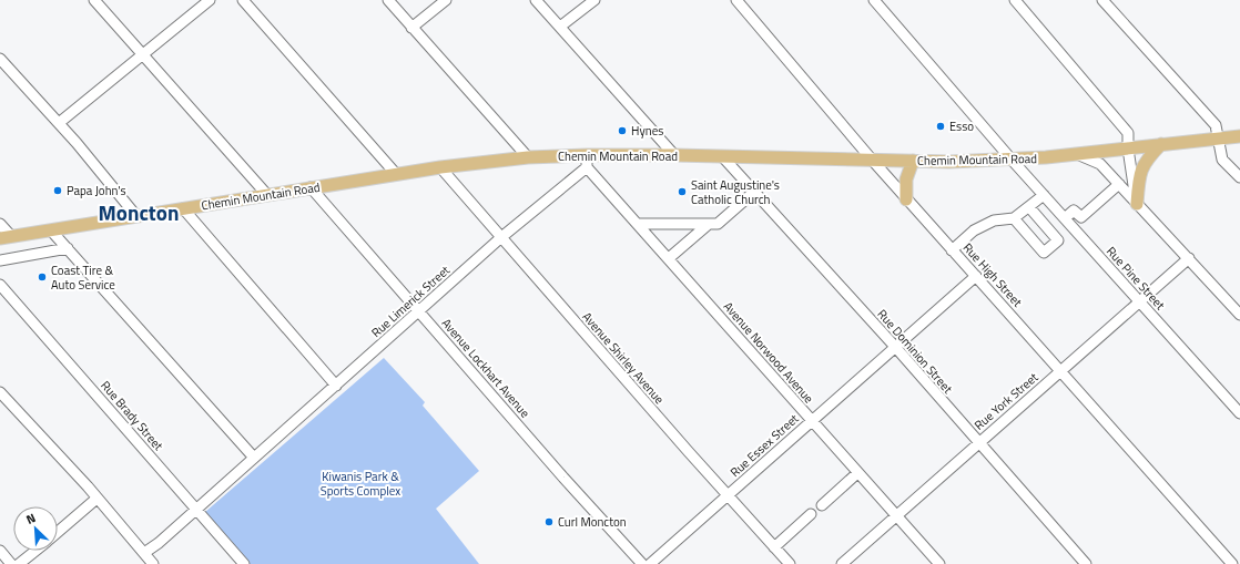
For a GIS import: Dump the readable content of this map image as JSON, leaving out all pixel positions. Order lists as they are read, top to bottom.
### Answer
{
  "streets": {
    "main road": ["Chemin Mountain Road"],
    "street": [
      "Rue High Street",
      "Rue Pine Street",
      "Rue Limerick Street",
      "Rue Dominion Street",
      "Avenue Norwood Avenue",
      "Avenue Shirley Avenue",
      "Avenue Lockhart Avenue",
      "Rue York Street",
      "Rue Brady Street",
      "Rue Essex Street"
    ]
  },
  "crossings": [
    ["Chemin Mountain Road", "Rue High Street"],
    ["Chemin Mountain Road", "Rue Pine Street"],
    ["Chemin Mountain Road", "Rue Limerick Street"],
    ["Chemin Mountain Road", "Rue Dominion Street"],
    ["Chemin Mountain Road", "Avenue Norwood Avenue"],
    ["Chemin Mountain Road", "Avenue Shirley Avenue"],
    ["Chemin Mountain Road", "Avenue Lockhart Avenue"],
    ["Rue High Street", "Rue York Street"],
    ["Rue High Street", "Rue Essex Street"],
    ["Rue Pine Street", "Rue York Street"],
    ["Rue Limerick Street", "Avenue Norwood Avenue"],
    ["Rue Limerick Street", "Avenue Shirley Avenue"],
    ["Rue Limerick Street", "Avenue Lockhart Avenue"],
    ["Rue Limerick Street", "Rue Brady Street"],
    ["Rue Dominion Street", "Rue York Street"],
    ["Rue Dominion Street", "Rue Essex Street"],
    ["Avenue Norwood Avenue", "Rue York Street"],
    ["Avenue Norwood Avenue", "Rue Essex Street"],
    ["Avenue Shirley Avenue", "Rue Essex Street"]
  ],
  "districts": ["Moncton"],
  "parks": ["Kiwanis Park & Sports Complex"],
  "places": [
    "Esso",
    "Hynes",
    "Papa John's",
    "Saint Augustine's Catholic Church",
    "Coast Tire & Auto Service",
    "Curl Moncton"
  ],
  "north": "top left"
}
